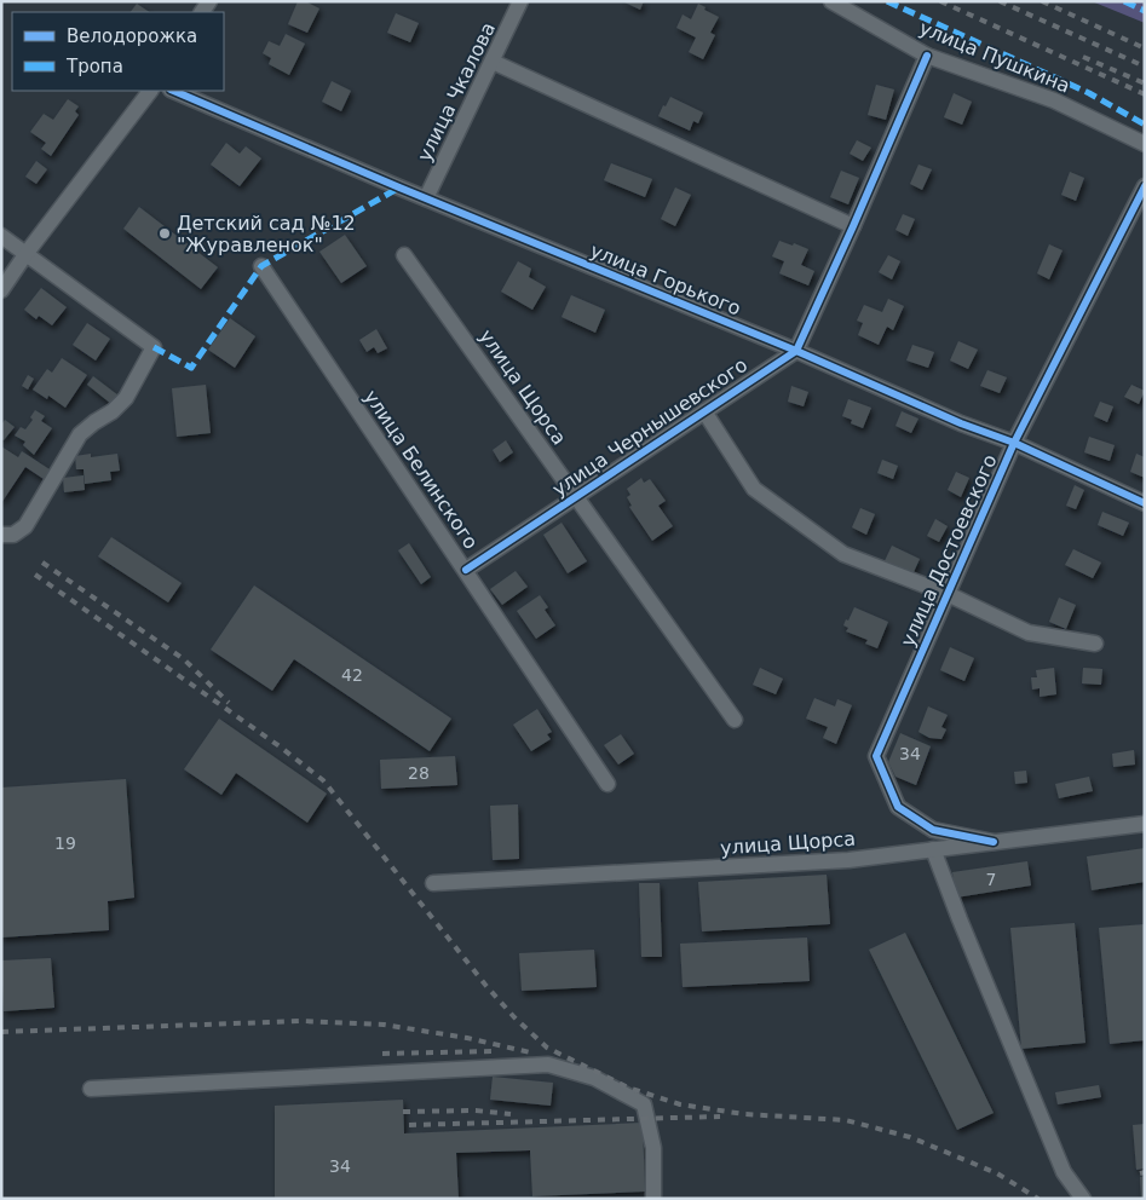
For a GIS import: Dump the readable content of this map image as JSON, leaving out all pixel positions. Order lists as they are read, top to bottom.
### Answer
{
  "streets": {
    "street": [
      "улица Пушкина",
      "улица Чкалова",
      "улица Горького",
      "улица Щорса",
      "улица Чернышевского",
      "улица Белинского",
      "улица Достоевского"
    ]
  },
  "crossings": [
    ["улица Чкалова", "улица Горького"],
    ["улица Горького", "улица Чернышевского"],
    ["улица Горького", "улица Достоевского"],
    ["улица Щорса", "улица Чернышевского"],
    ["улица Щорса", "улица Достоевского"],
    ["улица Чернышевского", "улица Белинского"]
  ],
  "places": ["Детский сад №12 \"Журавленок\""],
  "house_numbers": [
    "42",
    "34",
    "28",
    "19",
    "7",
    "34"
  ],
  "legend": ["Велодорожка", "Тропа"]
}
